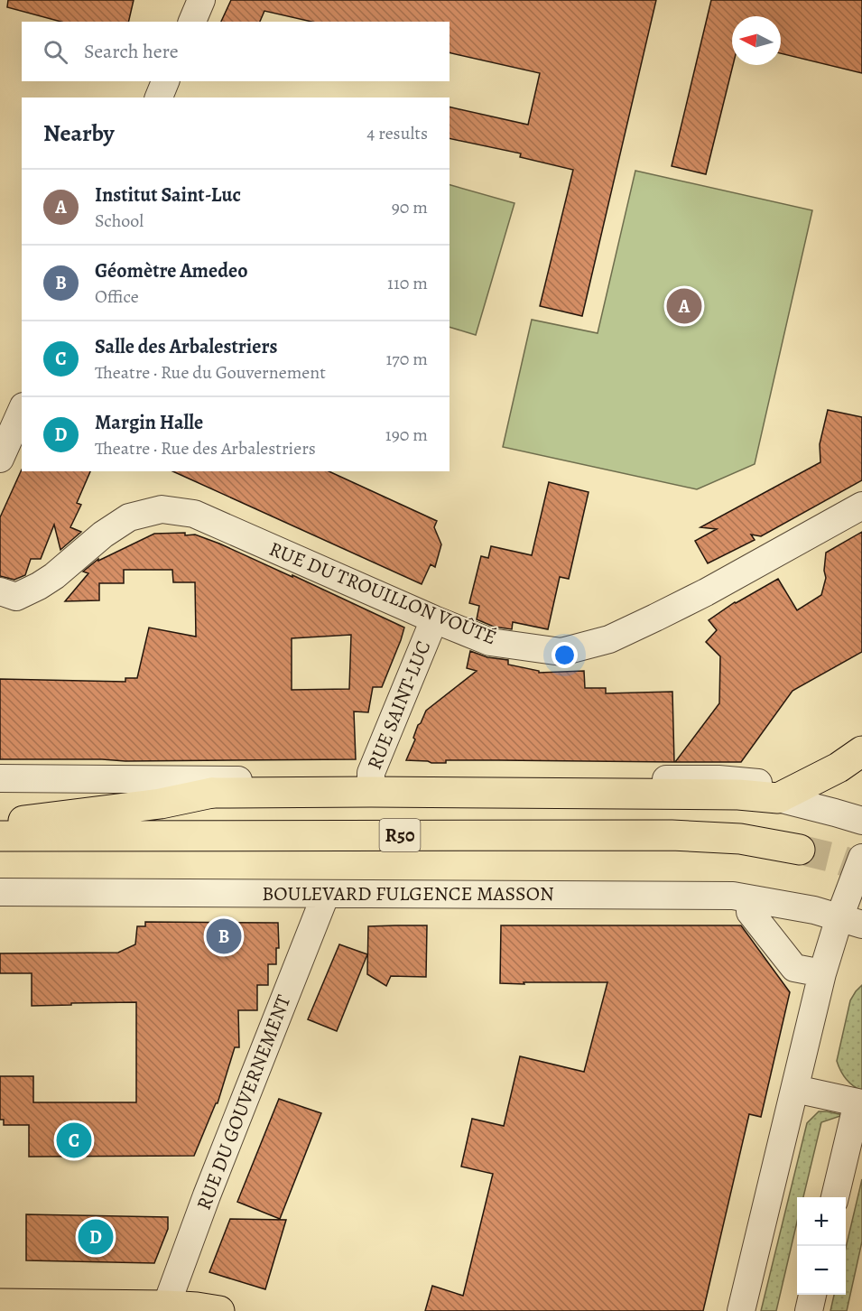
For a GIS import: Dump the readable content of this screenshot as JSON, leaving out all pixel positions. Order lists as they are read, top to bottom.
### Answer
{
  "streets": {
    "main road": ["R50"],
    "street": [
      "RUE DU TROUILLON VOÛTÉ",
      "RUE SAINT-LUC",
      "BOULEVARD FULGENCE MASSON",
      "RUE DU GOUVERNEMENT"
    ]
  },
  "crossings": [
    ["RUE DU TROUILLON VOÛTÉ", "RUE SAINT-LUC"],
    ["BOULEVARD FULGENCE MASSON", "RUE DU GOUVERNEMENT"]
  ],
  "north": "left",
  "page": {
    "search": "Search here",
    "heading": ["Nearby", "4 results"],
    "list": [
      {
        "mark": "A",
        "name": "Institut Saint-Luc",
        "note": "School",
        "value": "90 m"
      },
      {
        "mark": "B",
        "name": "Géomètre Amedeo",
        "note": "Office",
        "value": "110 m"
      },
      {
        "mark": "C",
        "name": "Salle des Arbalestriers",
        "note": "Theatre · Rue du Gouvernement",
        "value": "170 m"
      },
      {
        "mark": "D",
        "name": "Margin Halle",
        "note": "Theatre · Rue des Arbalestriers",
        "value": "190 m"
      }
    ],
    "pins": [
      "A",
      "B",
      "C",
      "D"
    ],
    "map_buttons": ["+", "−"]
  }
}
